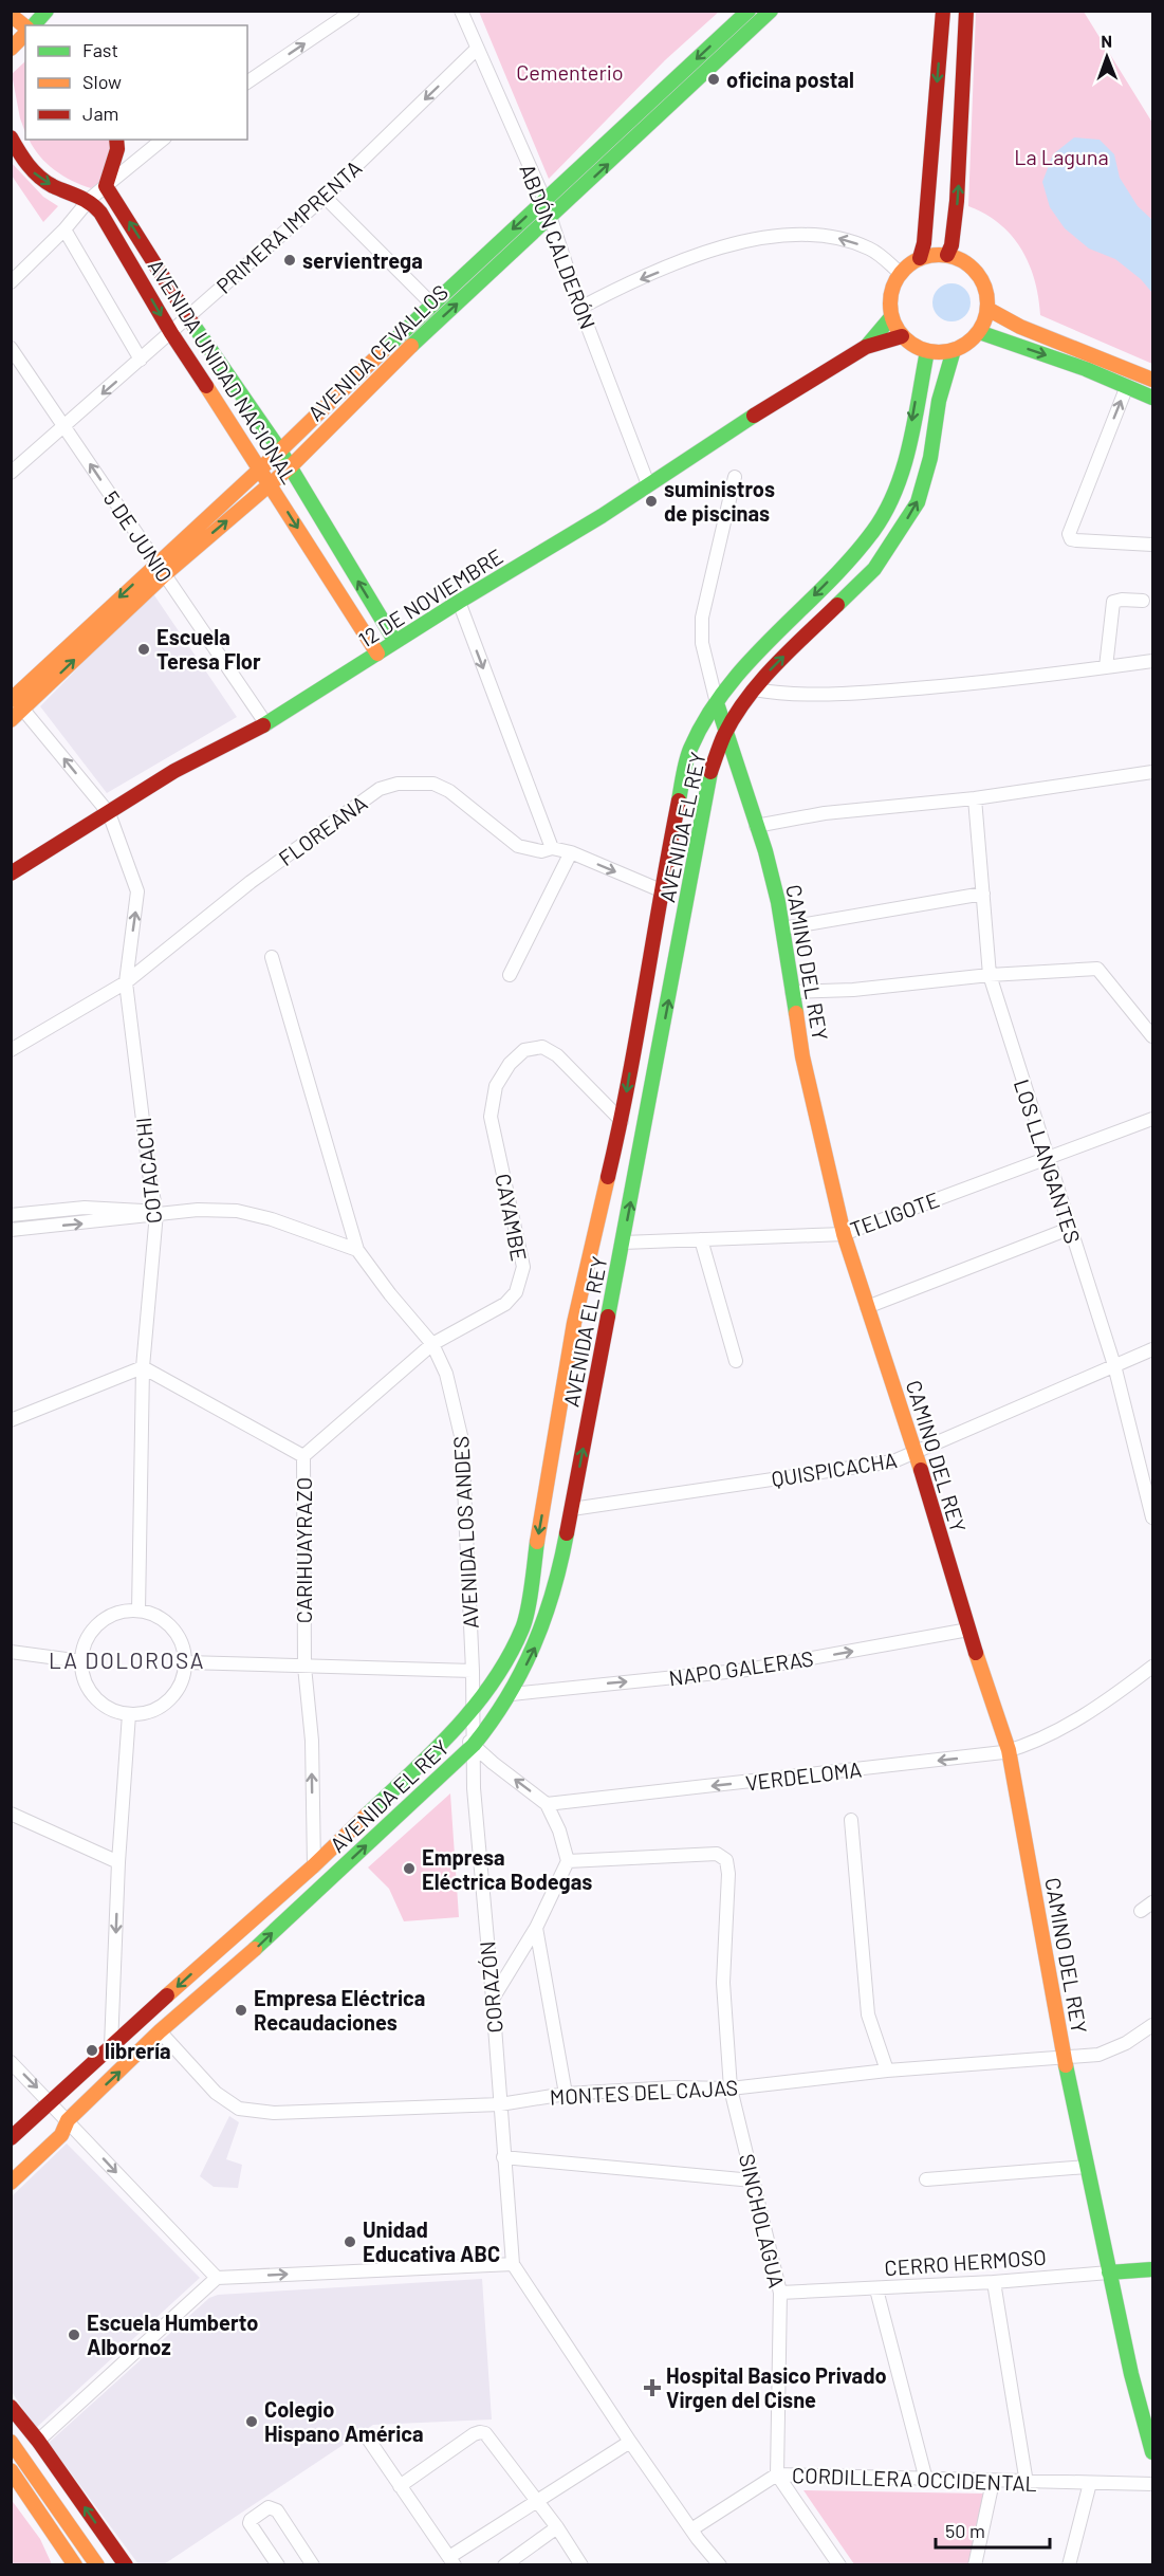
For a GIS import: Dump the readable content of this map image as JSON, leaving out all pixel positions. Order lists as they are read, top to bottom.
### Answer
{
  "streets": {
    "main road": [
      "AVENIDA CEVALLOS",
      "AVENIDA UNIDAD NACIONAL",
      "12 DE NOVIEMBRE",
      "AVENIDA EL REY",
      "CAMINO DEL REY",
      "CERRO HERMOSO"
    ],
    "street": [
      "PRIMERA IMPRENTA",
      "ABDÓN CALDERÓN",
      "5 DE JUNIO",
      "FLOREANA",
      "LOS LLANGANTES",
      "COTACACHI",
      "TELIGOTE",
      "CAYAMBE",
      "QUISPICACHA",
      "AVENIDA LOS ANDES",
      "CARIHUAYRAZO",
      "NAPO GALERAS",
      "VERDELOMA",
      "CORAZÓN",
      "MONTES DEL CAJAS",
      "SINCHOLAGUA",
      "CORDILLERA OCCIDENTAL"
    ]
  },
  "crossings": [
    ["PRIMERA IMPRENTA", "ABDÓN CALDERÓN"],
    ["PRIMERA IMPRENTA", "AVENIDA UNIDAD NACIONAL"],
    ["PRIMERA IMPRENTA", "5 DE JUNIO"],
    ["ABDÓN CALDERÓN", "AVENIDA CEVALLOS"],
    ["ABDÓN CALDERÓN", "12 DE NOVIEMBRE"],
    ["AVENIDA CEVALLOS", "AVENIDA UNIDAD NACIONAL"],
    ["AVENIDA CEVALLOS", "5 DE JUNIO"],
    ["AVENIDA CEVALLOS", "COTACACHI"],
    ["AVENIDA UNIDAD NACIONAL", "12 DE NOVIEMBRE"],
    ["5 DE JUNIO", "12 DE NOVIEMBRE"],
    ["12 DE NOVIEMBRE", "AVENIDA EL REY"],
    ["12 DE NOVIEMBRE", "COTACACHI"],
    ["AVENIDA EL REY", "FLOREANA"],
    ["AVENIDA EL REY", "CAMINO DEL REY"],
    ["AVENIDA EL REY", "TELIGOTE"],
    ["AVENIDA EL REY", "CAYAMBE"],
    ["AVENIDA EL REY", "QUISPICACHA"],
    ["AVENIDA EL REY", "AVENIDA LOS ANDES"],
    ["AVENIDA EL REY", "CARIHUAYRAZO"],
    ["AVENIDA EL REY", "NAPO GALERAS"],
    ["AVENIDA EL REY", "CORAZÓN"],
    ["AVENIDA EL REY", "MONTES DEL CAJAS"],
    ["FLOREANA", "COTACACHI"],
    ["CAMINO DEL REY", "TELIGOTE"],
    ["CAMINO DEL REY", "QUISPICACHA"],
    ["CAMINO DEL REY", "NAPO GALERAS"],
    ["CAMINO DEL REY", "VERDELOMA"],
    ["CAMINO DEL REY", "MONTES DEL CAJAS"],
    ["CAMINO DEL REY", "CERRO HERMOSO"],
    ["LOS LLANGANTES", "TELIGOTE"],
    ["LOS LLANGANTES", "QUISPICACHA"],
    ["COTACACHI", "CARIHUAYRAZO"],
    ["CAYAMBE", "AVENIDA LOS ANDES"],
    ["CAYAMBE", "CARIHUAYRAZO"],
    ["AVENIDA LOS ANDES", "CORAZÓN"],
    ["CORAZÓN", "MONTES DEL CAJAS"],
    ["CORAZÓN", "CORDILLERA OCCIDENTAL"],
    ["MONTES DEL CAJAS", "SINCHOLAGUA"],
    ["SINCHOLAGUA", "CERRO HERMOSO"],
    ["SINCHOLAGUA", "CORDILLERA OCCIDENTAL"]
  ],
  "one_way": [
    "PRIMERA IMPRENTA",
    "5 DE JUNIO",
    "NAPO GALERAS",
    "VERDELOMA"
  ],
  "districts": ["LA DOLOROSA"],
  "parks": ["Cementerio", "La Laguna"],
  "places": {
    "other": [
      "oficina postal",
      "servientrega",
      "suministros de piscinas",
      "Escuela Teresa Flor",
      "Empresa Eléctrica Bodegas",
      "Empresa Eléctrica Recaudaciones",
      "librería",
      "Unidad Educativa ABC",
      "Escuela Humberto Albornoz",
      "Colegio Hispano América"
    ],
    "health": ["Hospital Basico Privado Virgen del Cisne"]
  },
  "legend": ["Fast", "Slow", "Jam"],
  "scale_bar": "50 m",
  "north": "top"
}
